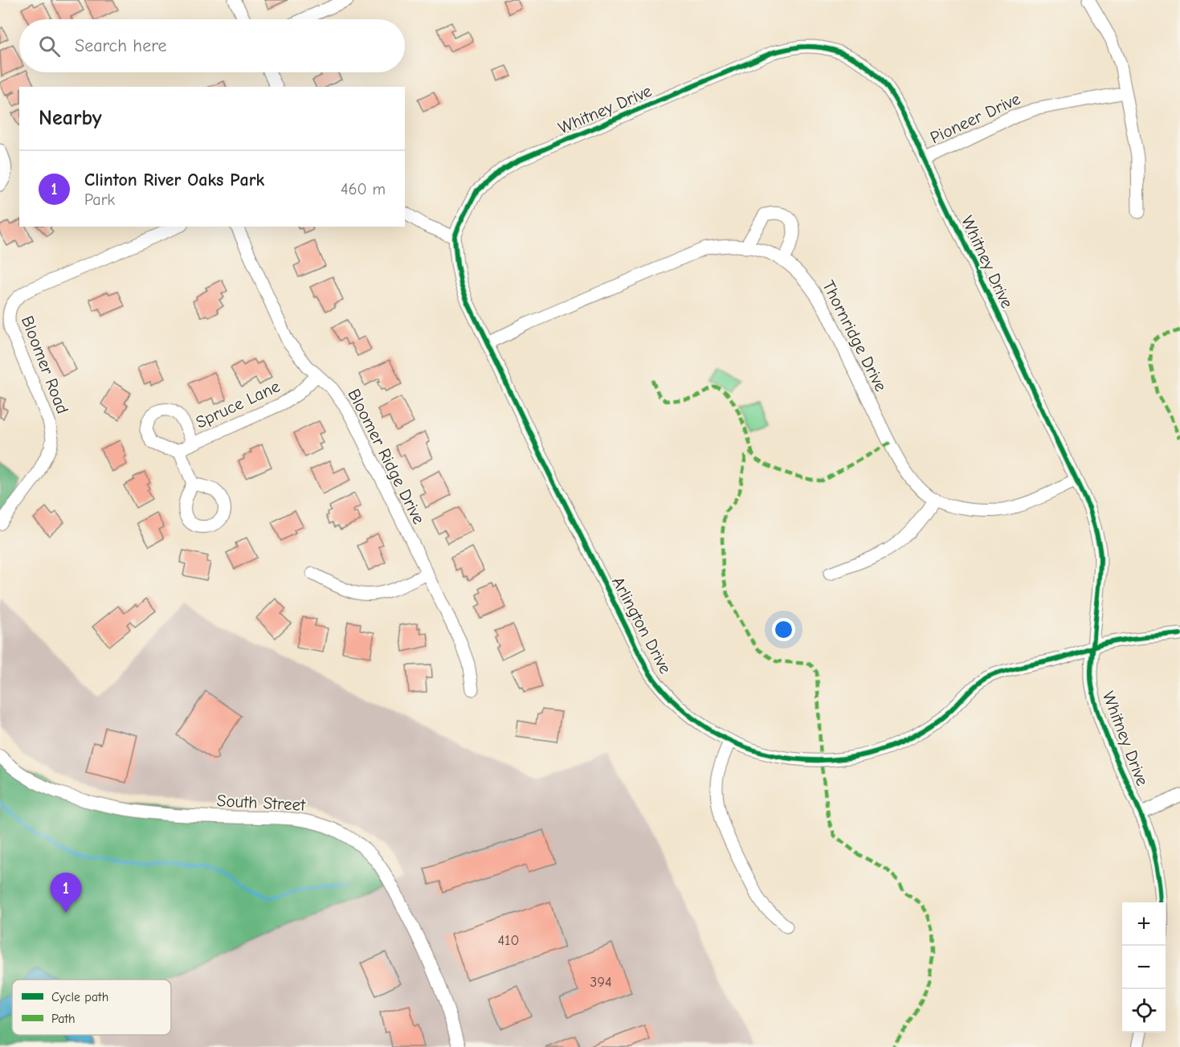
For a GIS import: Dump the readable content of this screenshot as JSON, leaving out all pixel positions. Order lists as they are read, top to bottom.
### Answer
{
  "streets": {
    "street": [
      "Whitney Drive",
      "Pioneer Drive",
      "Thornridge Drive",
      "Bloomer Road",
      "Spruce Lane",
      "Bloomer Ridge Drive",
      "Arlington Drive",
      "South Street"
    ]
  },
  "crossings": [
    ["Whitney Drive", "Pioneer Drive"],
    ["Whitney Drive", "Thornridge Drive"],
    ["Whitney Drive", "Arlington Drive"],
    ["Thornridge Drive", "Arlington Drive"],
    ["Spruce Lane", "Bloomer Ridge Drive"]
  ],
  "house_numbers": ["410", "394"],
  "legend": ["Cycle path", "Path"],
  "page": {
    "search": "Search here",
    "heading": "Nearby",
    "list": [
      {
        "mark": "1",
        "name": "Clinton River Oaks Park",
        "note": "Park",
        "value": "460 m"
      }
    ],
    "pins": "1",
    "map_buttons": ["+", "−"]
  }
}
